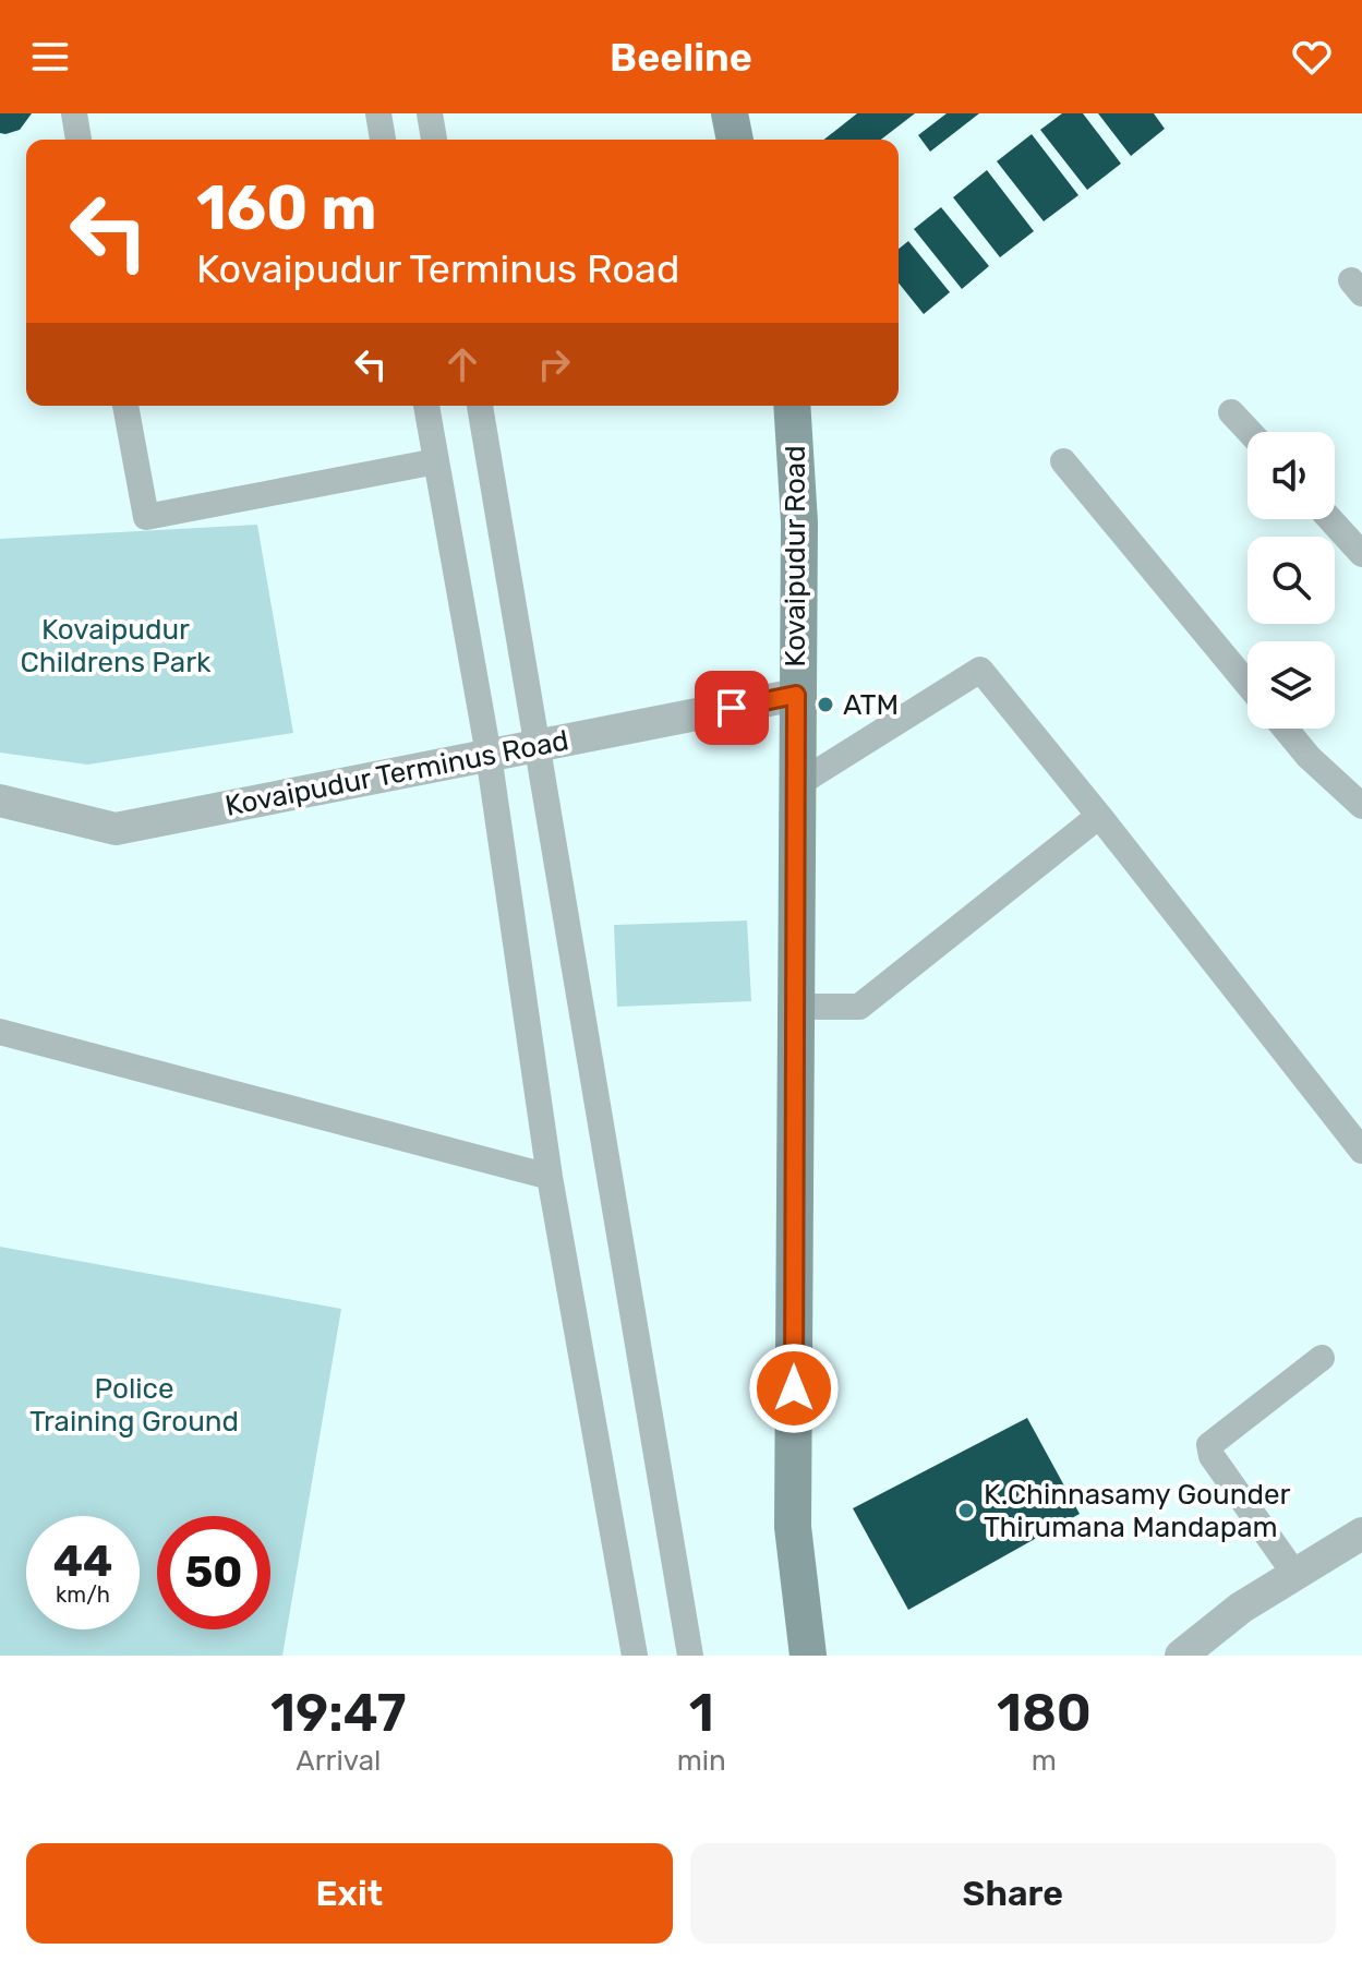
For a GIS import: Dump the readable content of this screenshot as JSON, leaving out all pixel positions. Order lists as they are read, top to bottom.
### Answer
{
  "streets": {
    "main road": ["Kovaipudur Road"],
    "street": ["Kovaipudur Terminus Road"]
  },
  "crossings": [
    ["Kovaipudur Road", "Kovaipudur Terminus Road"]
  ],
  "parks": ["Kovaipudur Childrens Park", "Police Training Ground"],
  "places": ["ATM", "K.Chinnasamy Gounder Thirumana Mandapam"],
  "page": {
    "header": "Beeline",
    "turn": ["160 m", "Kovaipudur Terminus Road"],
    "speed": "44 km/h",
    "limit": "50",
    "eta": [
      "19:47",
      "Arrival",
      "1",
      "min",
      "180",
      "m"
    ],
    "buttons": ["Exit", "Share"]
  }
}
